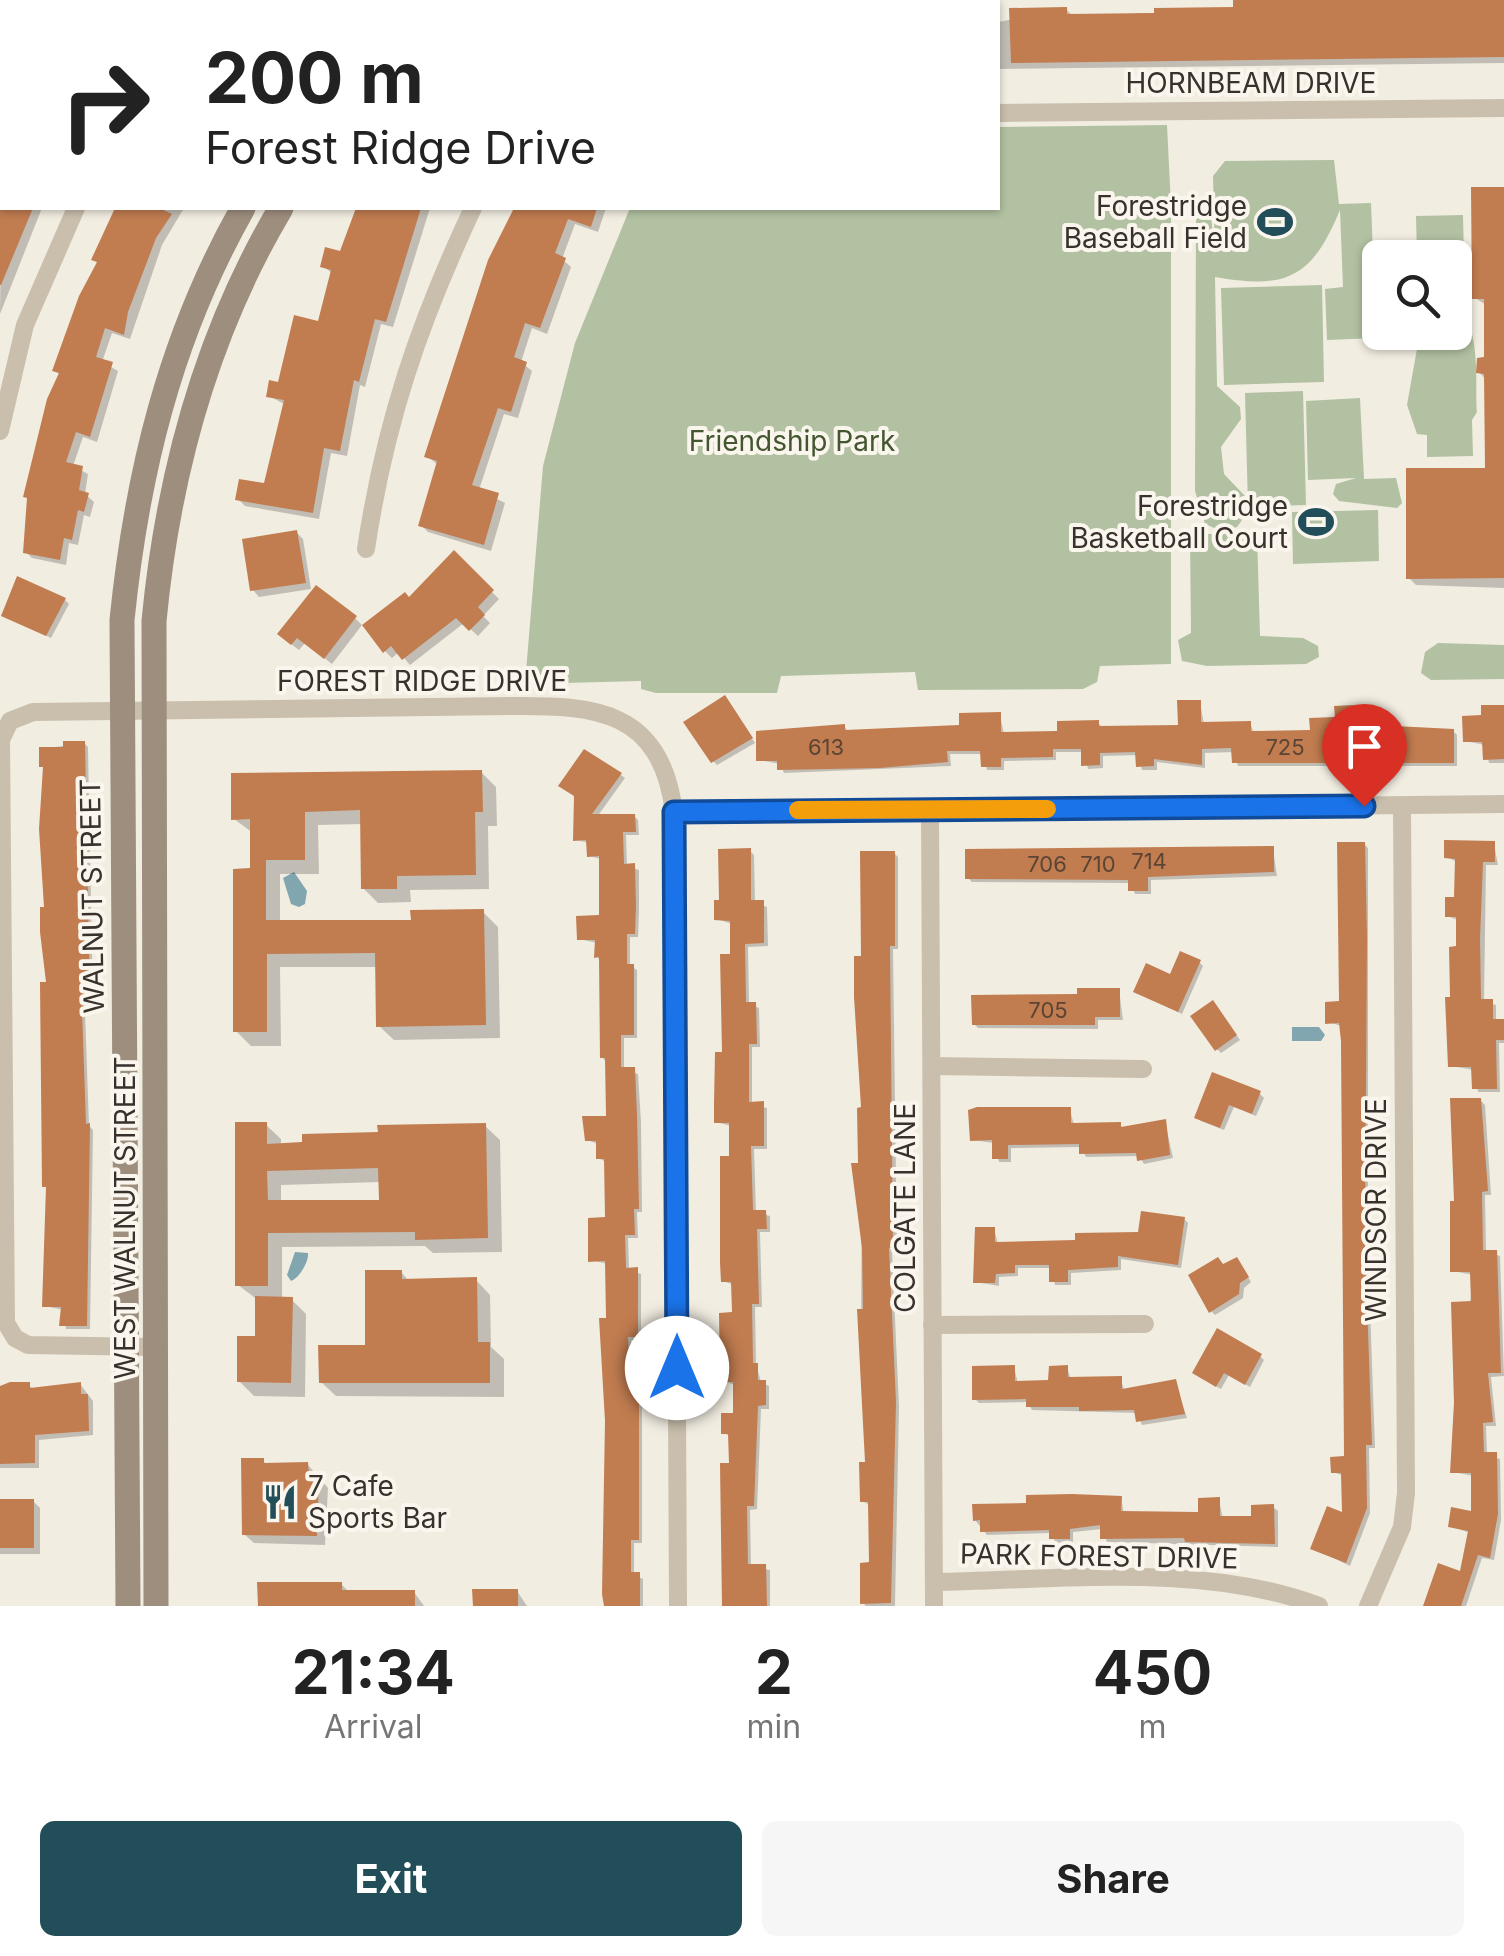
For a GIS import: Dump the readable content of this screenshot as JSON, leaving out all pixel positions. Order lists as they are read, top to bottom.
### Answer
{
  "streets": {
    "main road": ["WALNUT STREET", "WEST WALNUT STREET"],
    "street": [
      "HORNBEAM DRIVE",
      "FOREST RIDGE DRIVE",
      "COLGATE LANE",
      "WINDSOR DRIVE",
      "PARK FOREST DRIVE"
    ]
  },
  "crossings": [
    ["FOREST RIDGE DRIVE", "WALNUT STREET"],
    ["FOREST RIDGE DRIVE", "WEST WALNUT STREET"],
    ["COLGATE LANE", "PARK FOREST DRIVE"]
  ],
  "parks": ["Friendship Park"],
  "places": {
    "sports": ["Forestridge Baseball Field", "Forestridge Basketball Court"],
    "restaurant": ["7 Cafe Sports Bar"]
  },
  "house_numbers": [
    "613",
    "725",
    "714",
    "706",
    "710",
    "705"
  ],
  "page": {
    "turn": ["200 m", "Forest Ridge Drive"],
    "eta": [
      "21:34",
      "Arrival",
      "2",
      "min",
      "450",
      "m"
    ],
    "buttons": ["Exit", "Share"]
  }
}
